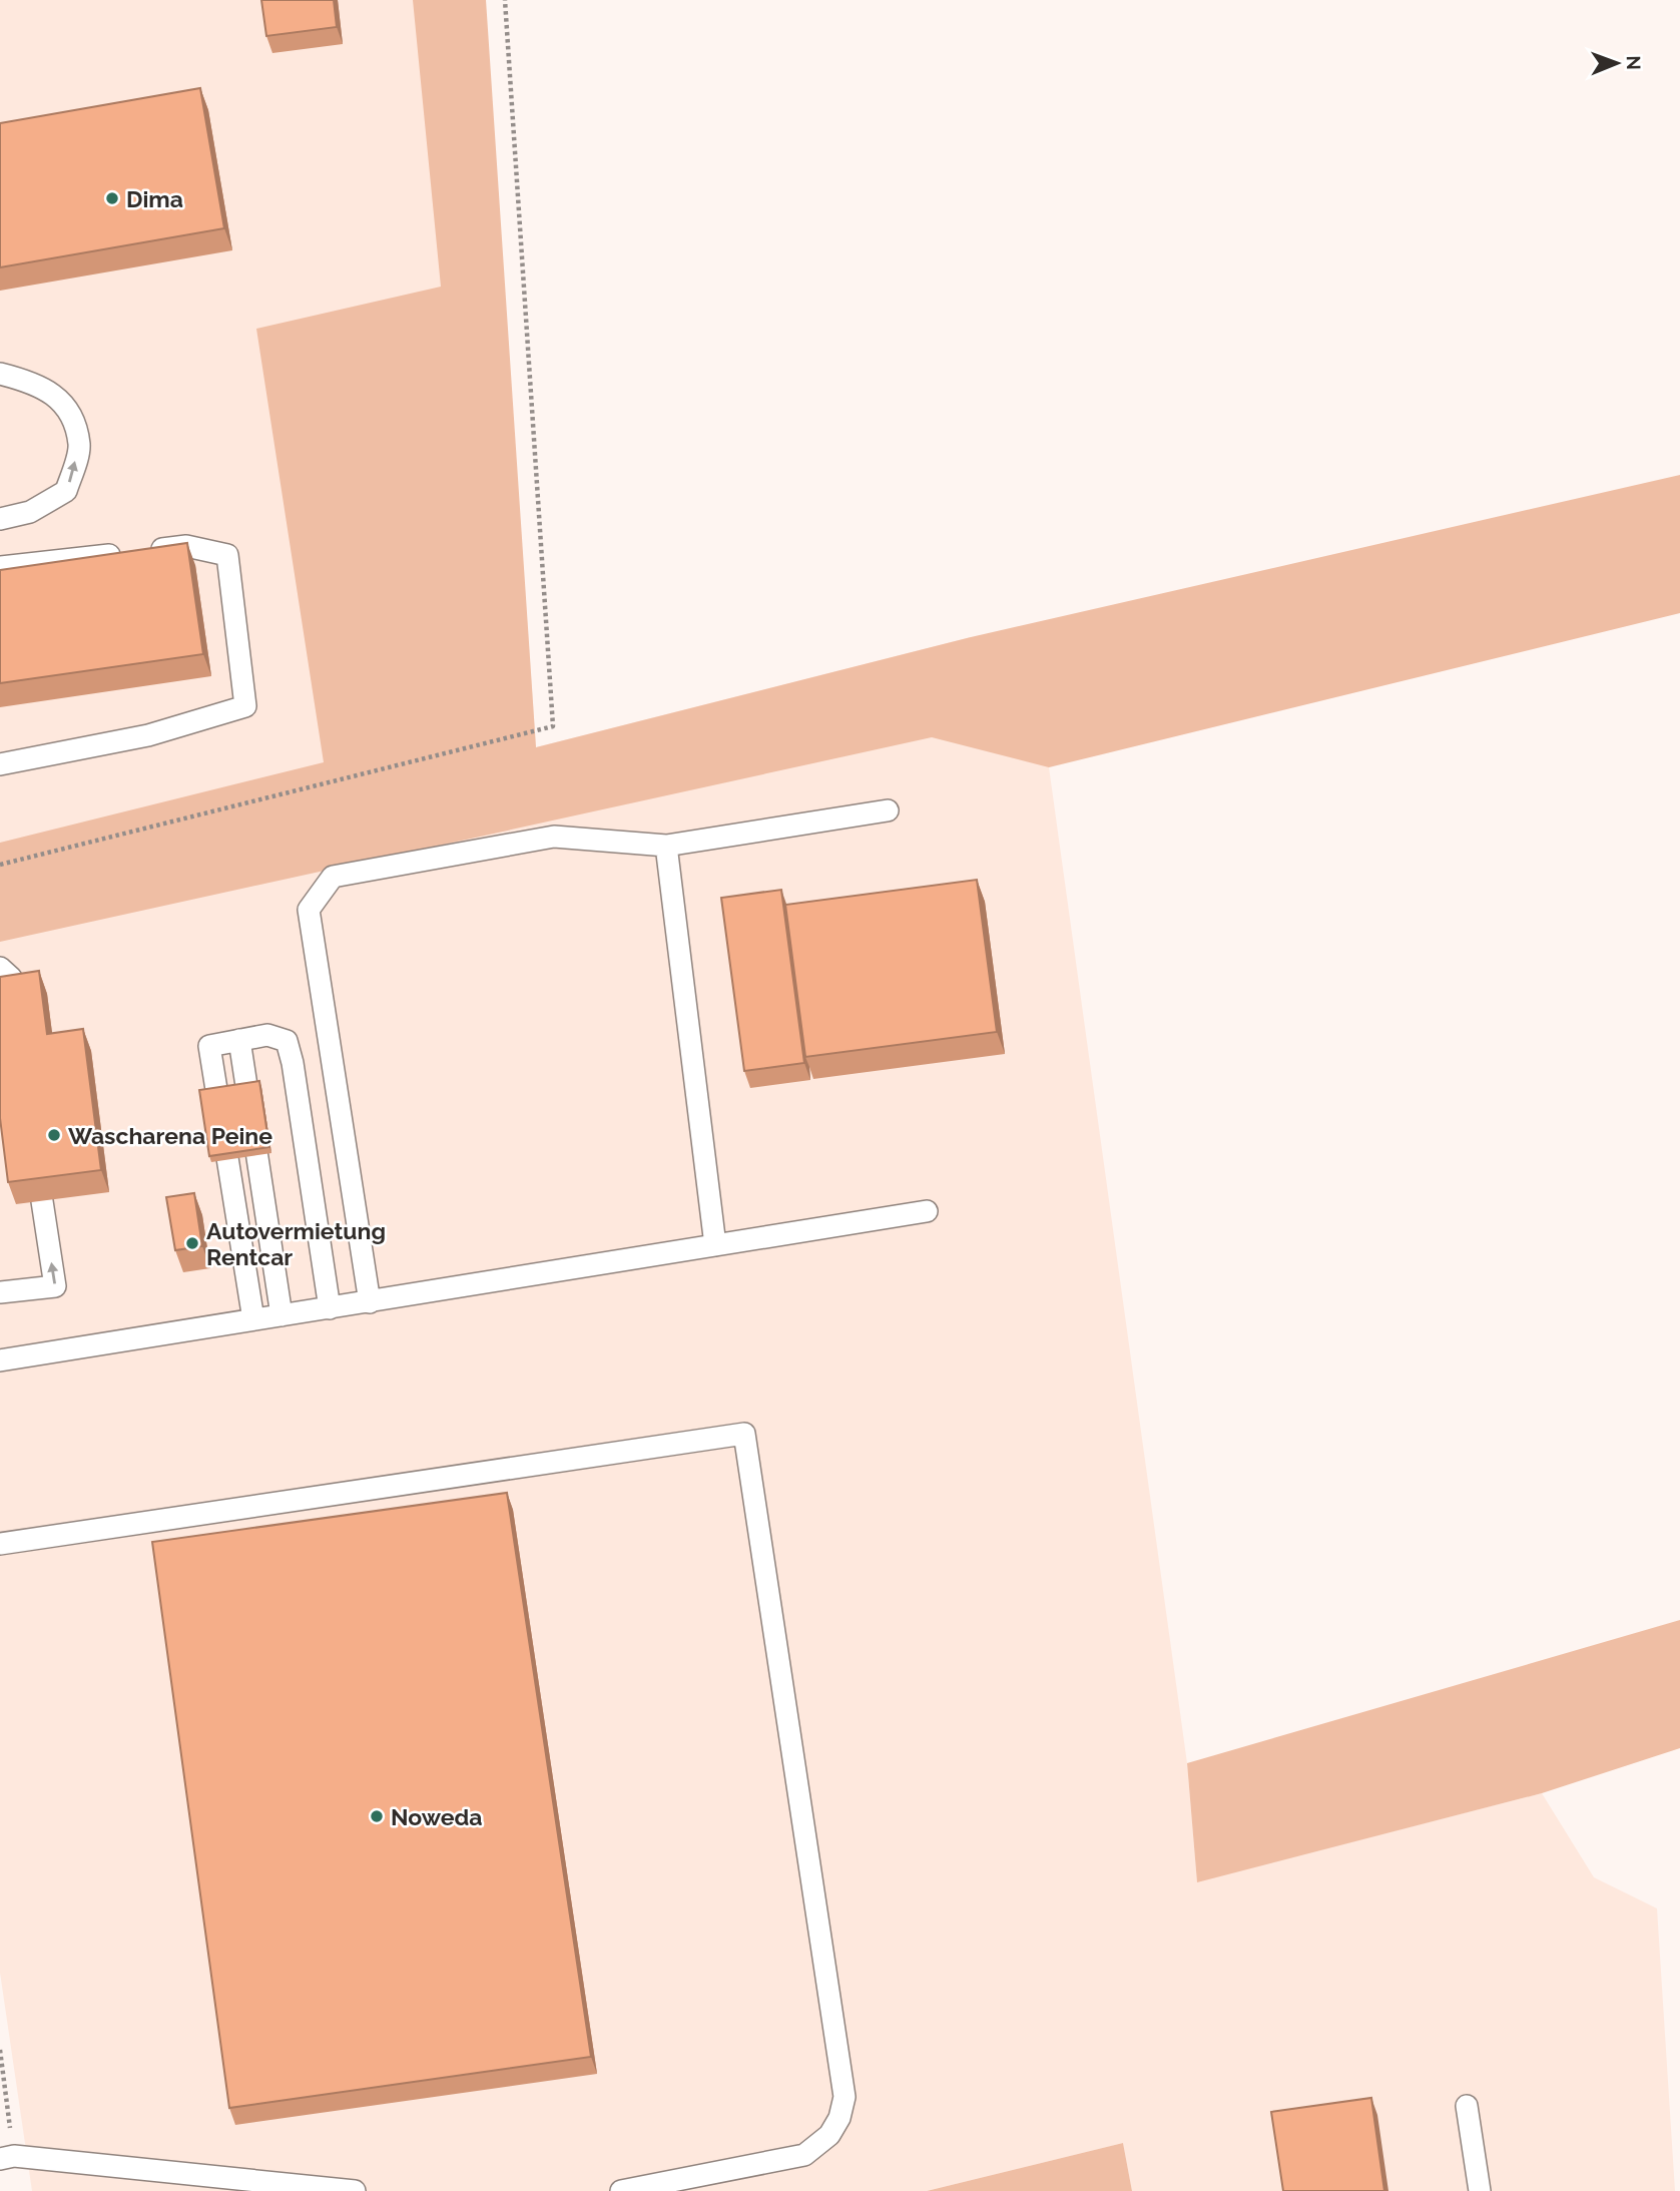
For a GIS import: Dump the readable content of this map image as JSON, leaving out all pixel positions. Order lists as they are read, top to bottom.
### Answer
{
  "places": [
    "Dima",
    "Wascharena Peine",
    "Autovermietung Rentcar",
    "Noweda"
  ],
  "north": "right"
}
